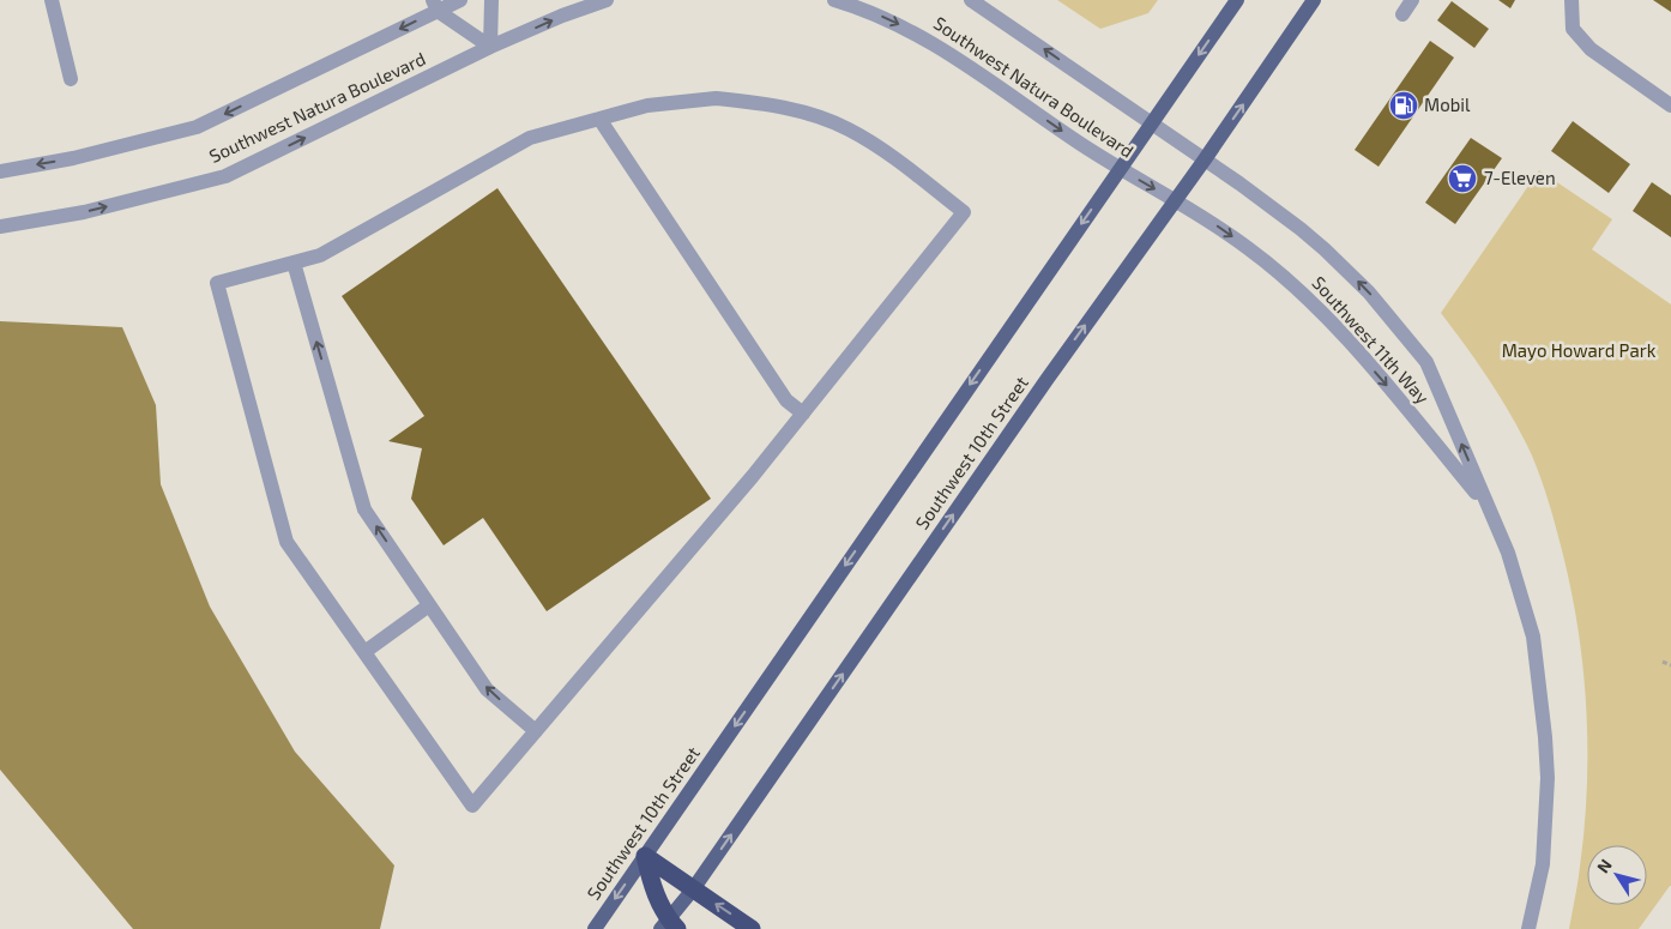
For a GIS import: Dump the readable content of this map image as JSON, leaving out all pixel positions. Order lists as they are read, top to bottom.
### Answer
{
  "streets": {
    "main road": ["Southwest 10th Street"],
    "street": ["Southwest Natura Boulevard", "Southwest 11th Way"]
  },
  "crossings": [
    ["Southwest Natura Boulevard", "Southwest 11th Way"],
    ["Southwest Natura Boulevard", "Southwest 10th Street"],
    ["Southwest 11th Way", "Southwest 10th Street"]
  ],
  "parks": ["Mayo Howard Park"],
  "places": {
    "fuel station": ["Mobil"],
    "supermarket": ["7-Eleven"]
  },
  "north": "top left"
}
